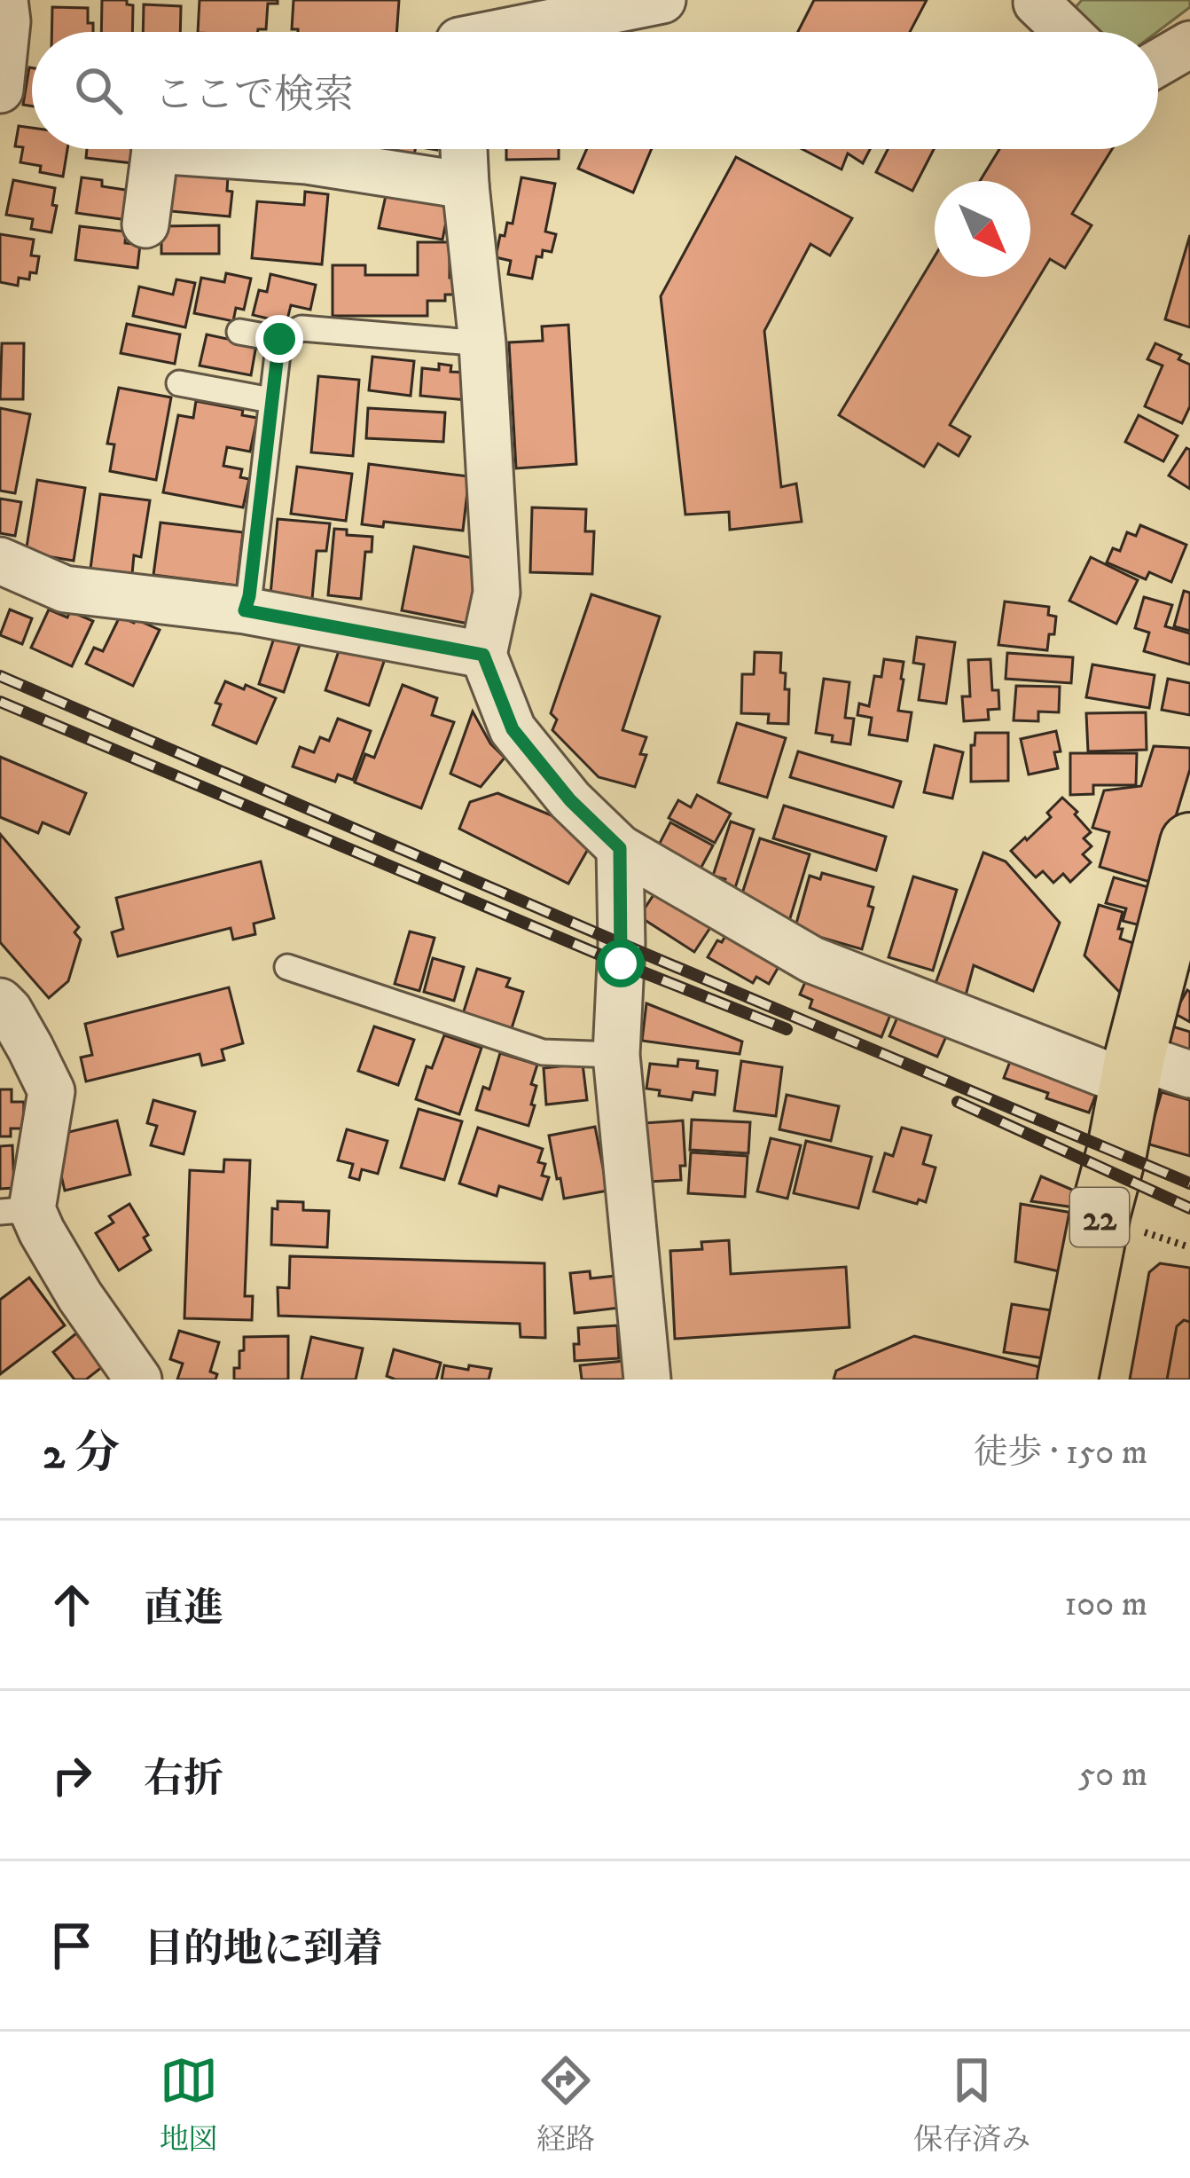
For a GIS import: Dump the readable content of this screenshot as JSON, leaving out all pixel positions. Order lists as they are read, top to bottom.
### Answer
{
  "streets": {
    "main road": ["22"]
  },
  "north": "bottom right",
  "page": {
    "search": "ここで検索",
    "heading": ["2 分", "徒歩 · 150 m"],
    "list": [
      ["直進", "100 m"],
      ["右折", "50 m"],
      "目的地に到着"
    ],
    "nav": ["地図", "経路", "保存済み"]
  }
}
